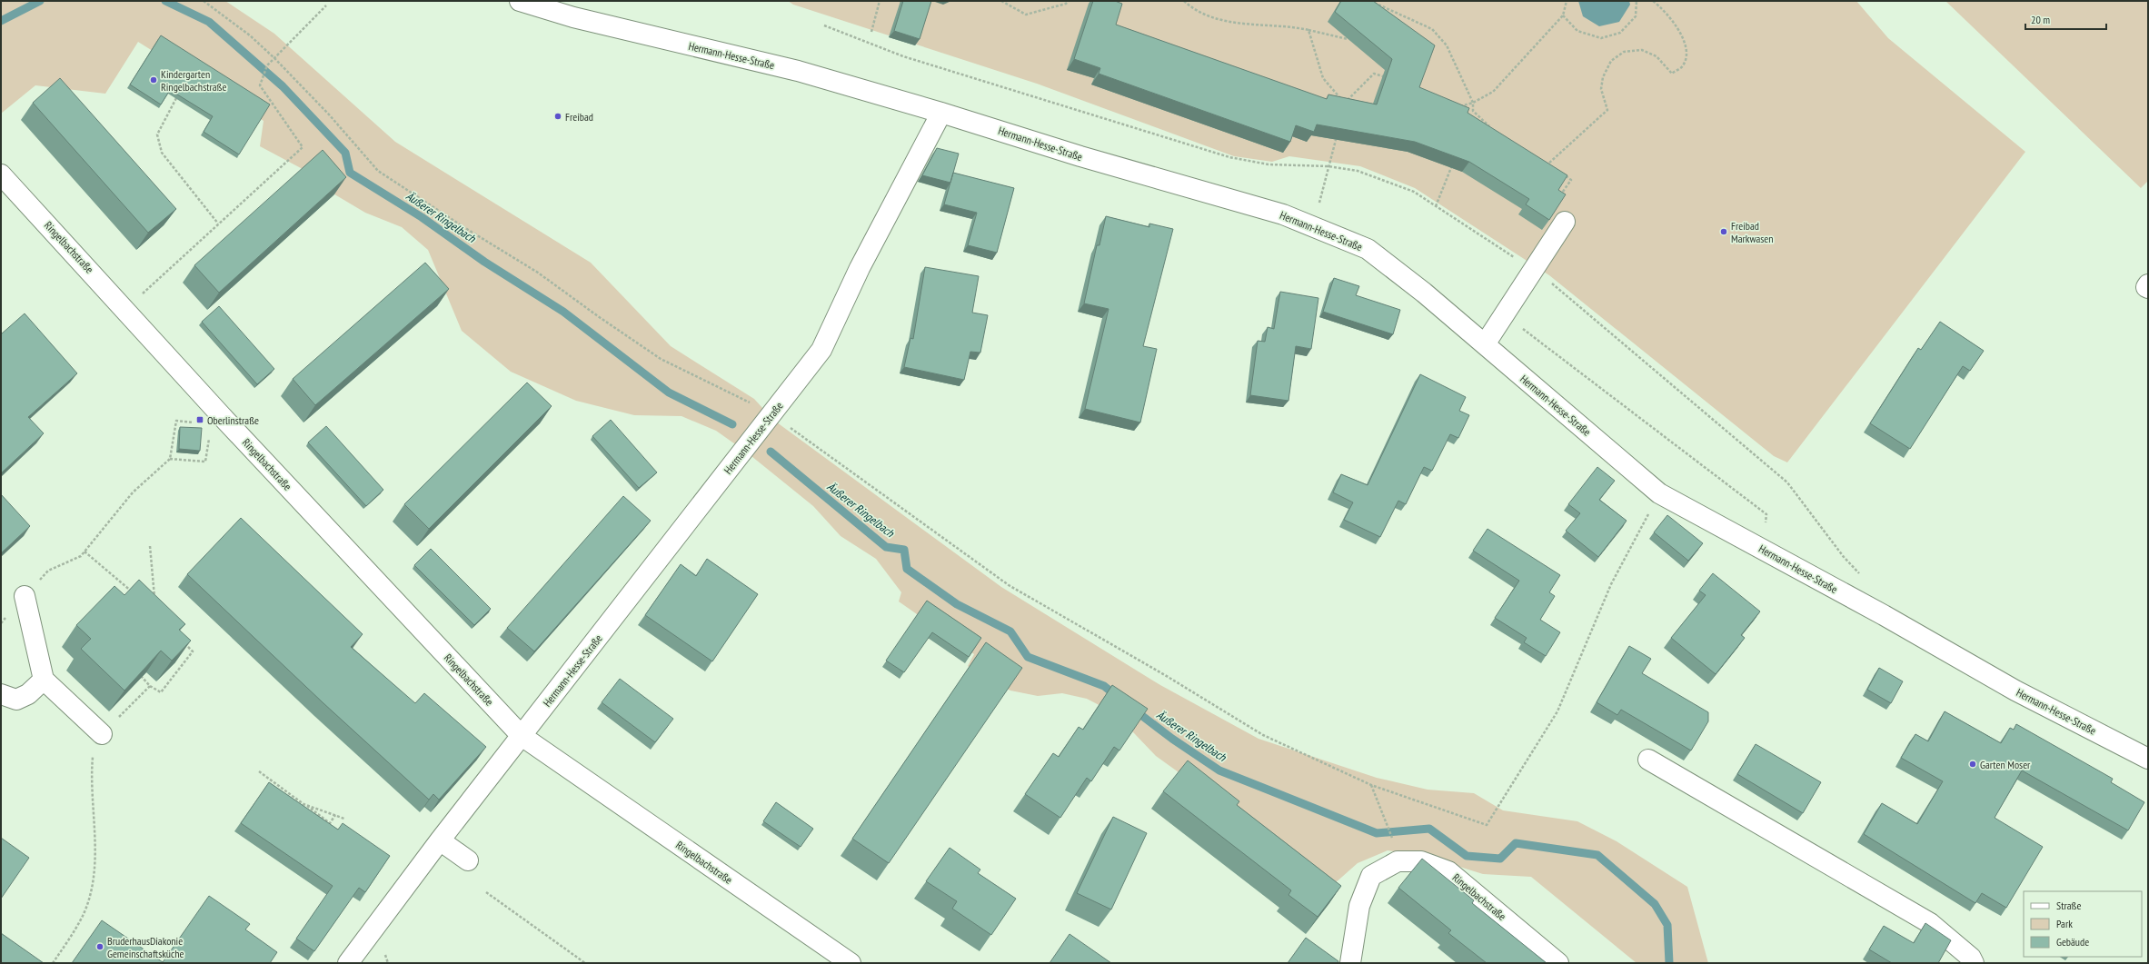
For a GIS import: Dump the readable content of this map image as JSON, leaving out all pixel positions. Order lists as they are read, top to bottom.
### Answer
{
  "streets": {
    "street": ["Hermann-Hesse-Straße", "Ringelbachstraße"]
  },
  "crossings": [
    ["Hermann-Hesse-Straße", "Ringelbachstraße"]
  ],
  "water": ["Äußerer Ringelbach"],
  "places": {
    "other": [
      "Kindergarten Ringelbachstraße",
      "Freibad",
      "Freibad Markwasen",
      "Garten Moser",
      "BruderhausDiakonie Gemeinschaftsküche"
    ],
    "transit": ["Oberlinstraße"]
  },
  "legend": ["Straße", "Park", "Gebäude"],
  "scale_bar": "20 m"
}
